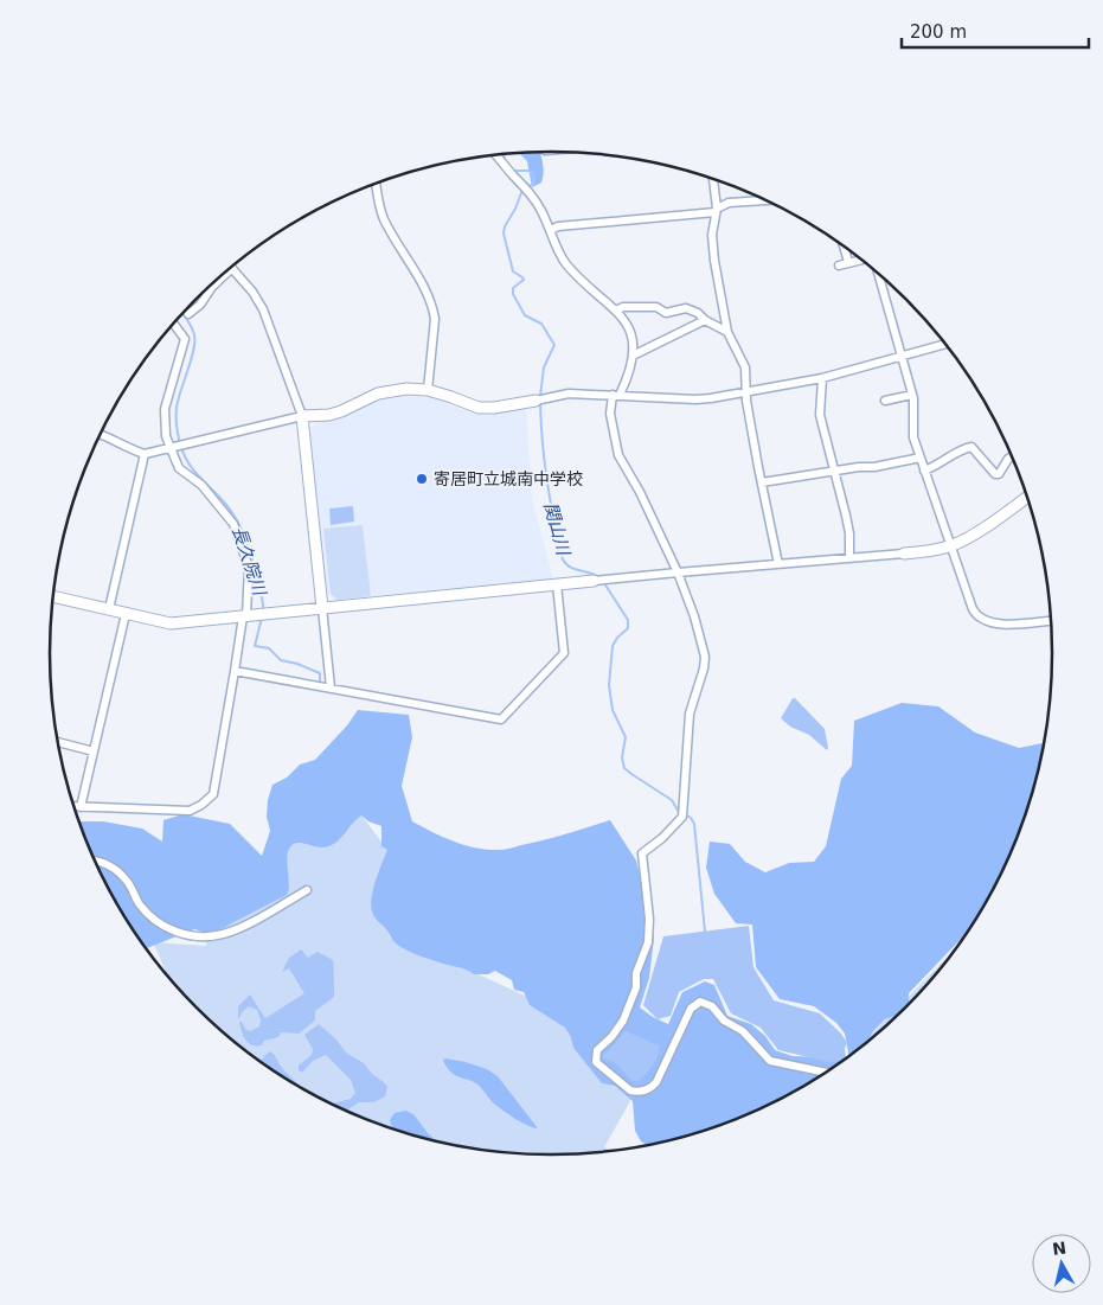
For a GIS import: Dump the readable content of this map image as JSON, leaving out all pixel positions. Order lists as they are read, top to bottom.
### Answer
{
  "water": ["関山川", "長久院川"],
  "places": ["寄居町立城南中学校"],
  "scale_bar": "200 m",
  "north": "top"
}
